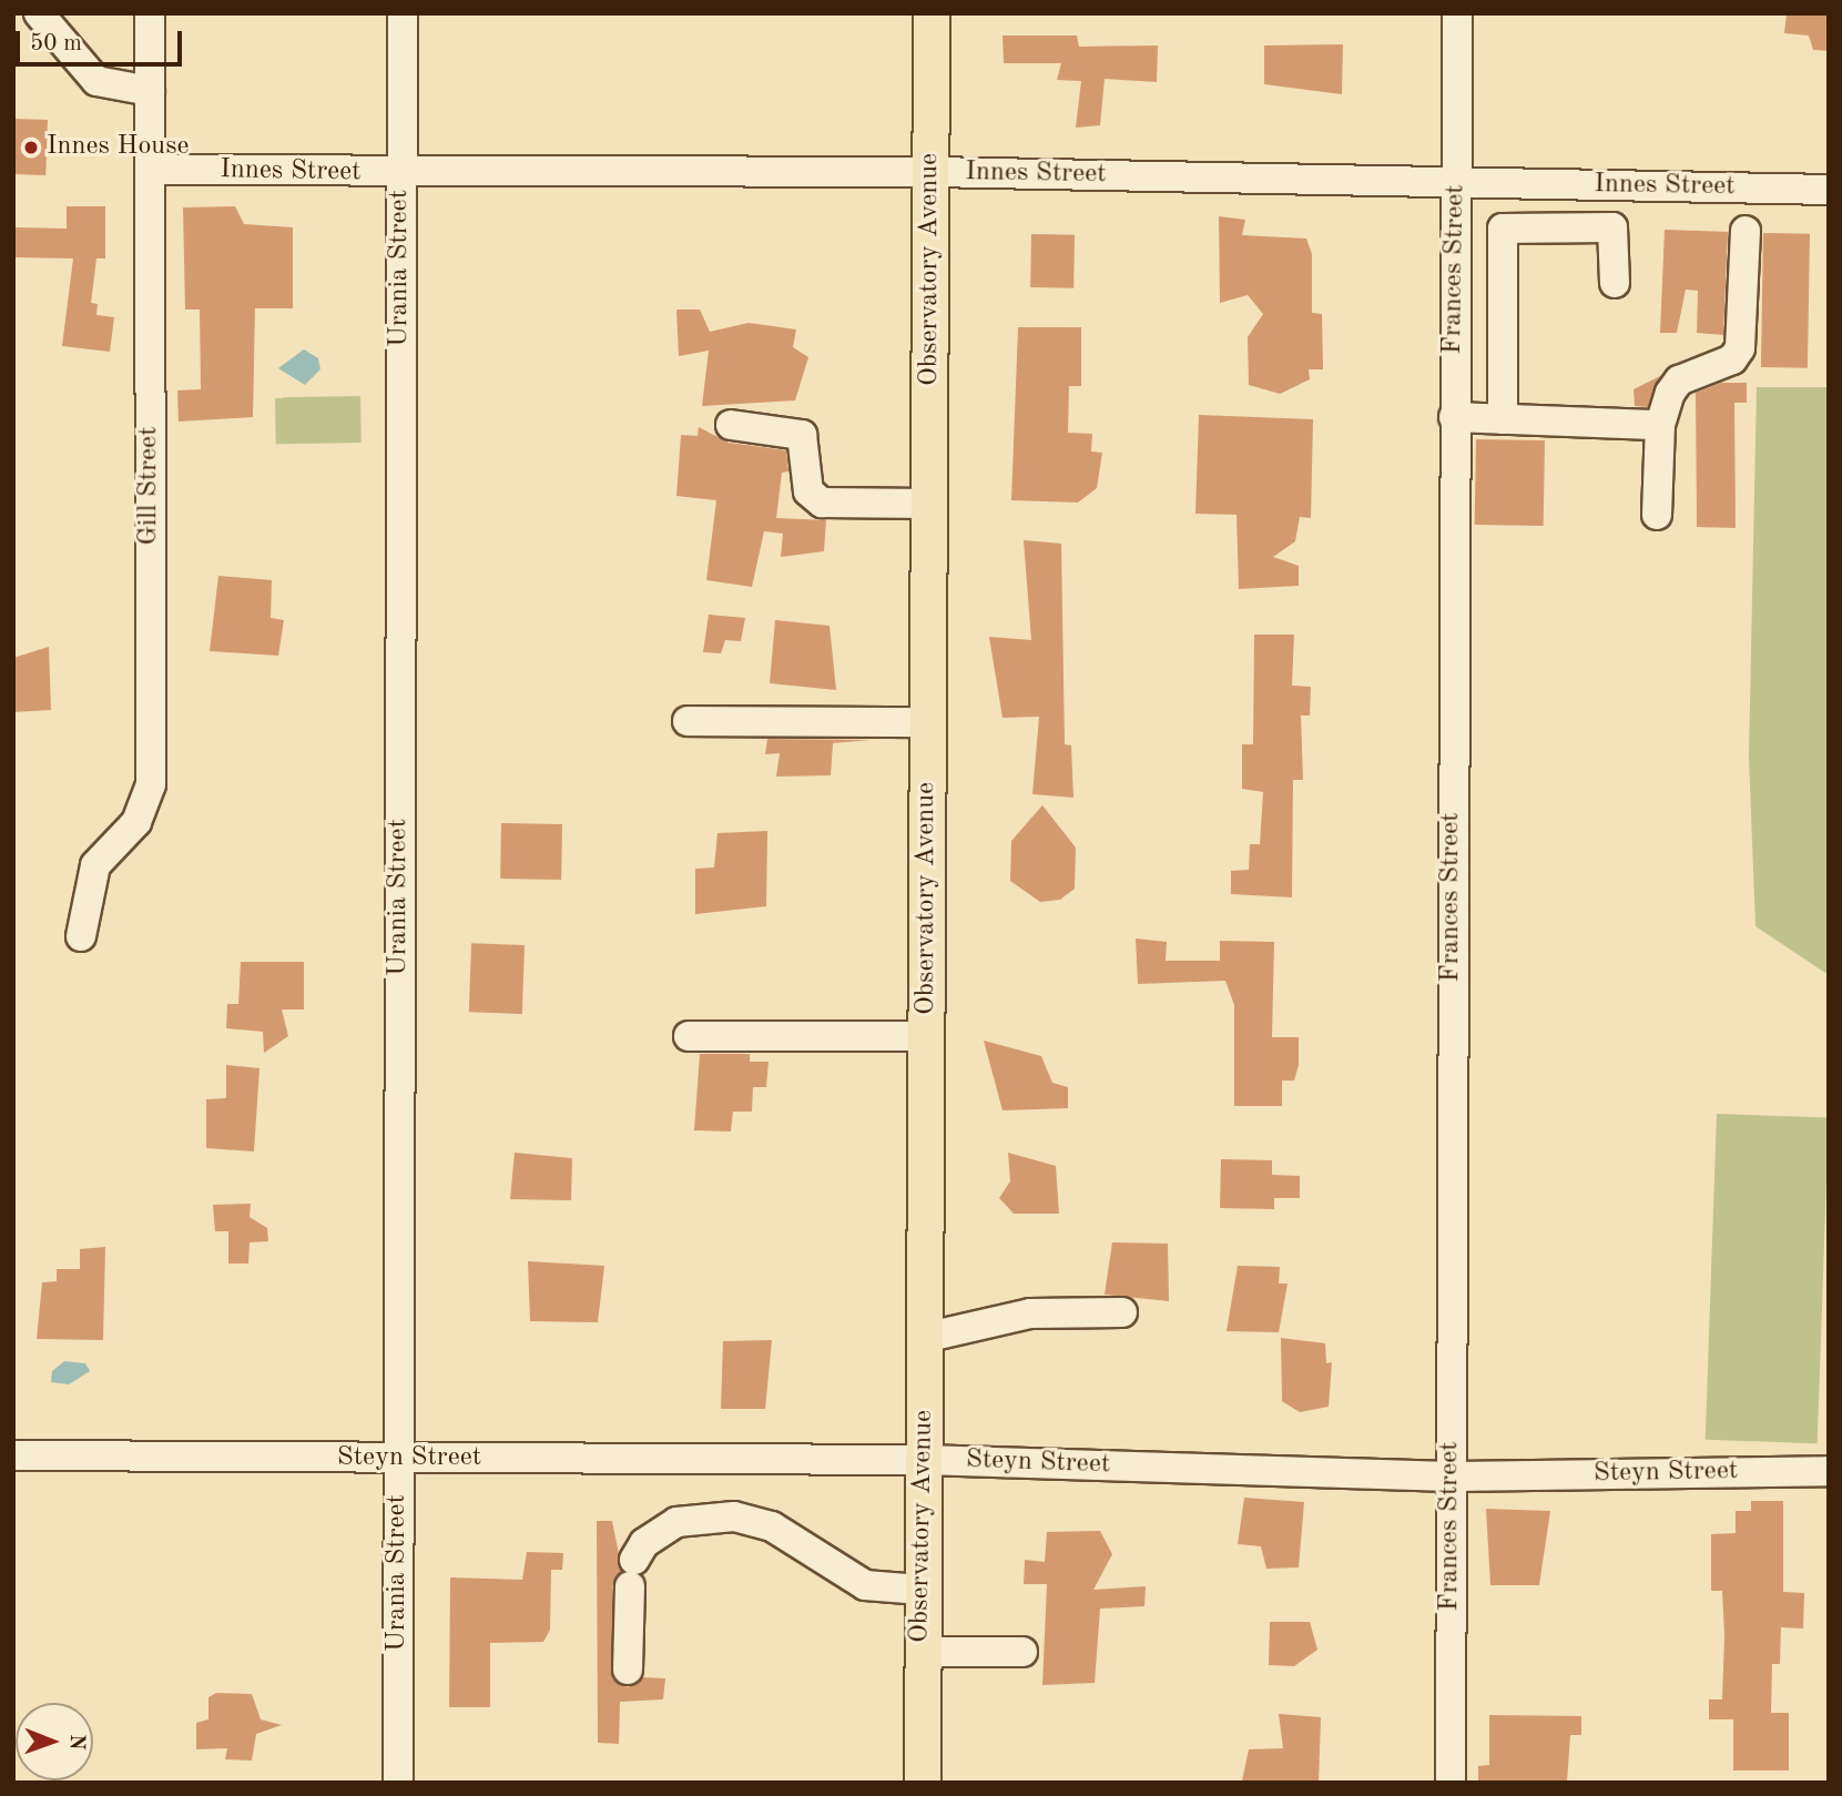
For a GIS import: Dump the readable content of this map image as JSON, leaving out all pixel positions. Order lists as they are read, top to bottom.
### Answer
{
  "streets": {
    "main road": ["Observatory Avenue"],
    "street": [
      "Innes Street",
      "Urania Street",
      "Frances Street",
      "Gill Street",
      "Steyn Street"
    ]
  },
  "crossings": [
    ["Innes Street", "Urania Street"],
    ["Innes Street", "Observatory Avenue"],
    ["Innes Street", "Frances Street"],
    ["Innes Street", "Gill Street"],
    ["Urania Street", "Steyn Street"],
    ["Observatory Avenue", "Steyn Street"],
    ["Frances Street", "Steyn Street"]
  ],
  "places": ["Innes House"],
  "scale_bar": "50 m",
  "north": "right"
}
